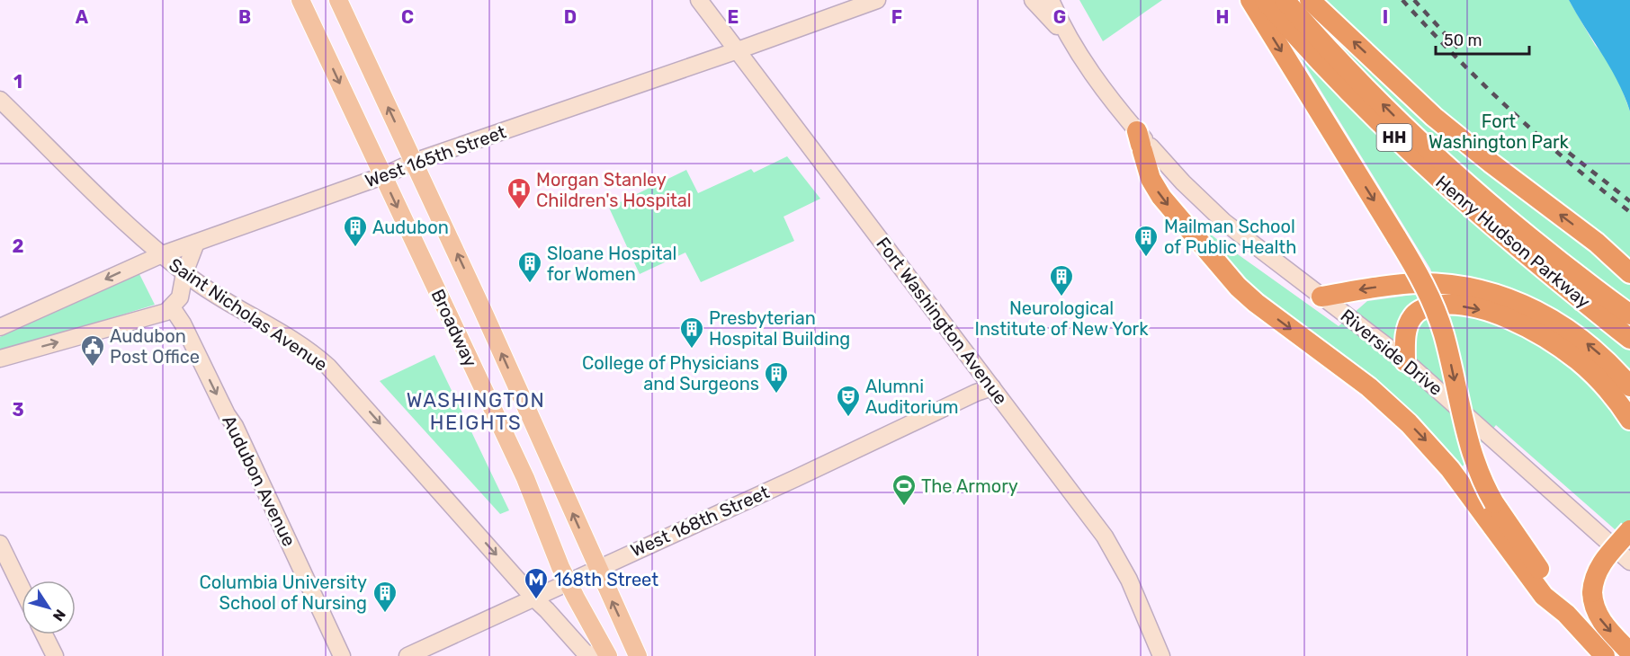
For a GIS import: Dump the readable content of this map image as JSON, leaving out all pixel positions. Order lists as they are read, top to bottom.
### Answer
{
  "streets": {
    "highway": ["HH", "Henry Hudson Parkway"],
    "main road": [
      "West 165th Street",
      "Saint Nicholas Avenue",
      "Fort Washington Avenue",
      "Broadway",
      "Riverside Drive",
      "Audubon Avenue",
      "West 168th Street"
    ]
  },
  "crossings": [
    ["West 165th Street", "Saint Nicholas Avenue"],
    ["West 165th Street", "Fort Washington Avenue"],
    ["West 165th Street", "Broadway"],
    ["Saint Nicholas Avenue", "West 168th Street"],
    ["Fort Washington Avenue", "West 168th Street"],
    ["Broadway", "West 168th Street"]
  ],
  "one_way": ["Saint Nicholas Avenue", "Audubon Avenue"],
  "districts": ["WASHINGTON HEIGHTS"],
  "parks": ["Fort Washington Park"],
  "places": {
    "hospital": ["Morgan Stanley Children's Hospital"],
    "building": [
      "Audubon",
      "Mailman School of Public Health",
      "Sloane Hospital for Women",
      "Neurological Institute of New York",
      "Presbyterian Hospital Building",
      "College of Physicians and Surgeons",
      "Columbia University School of Nursing"
    ],
    "public building": ["Audubon Post Office"],
    "theatre": ["Alumni Auditorium"],
    "sports": ["The Armory"],
    "metro station": ["168th Street"]
  },
  "scale_bar": "50 m",
  "north": "bottom right",
  "grid": {
    "columns": [
      "A",
      "B",
      "C",
      "D",
      "E",
      "F",
      "G",
      "H",
      "I"
    ],
    "rows": ["1", "2", "3"]
  }
}
